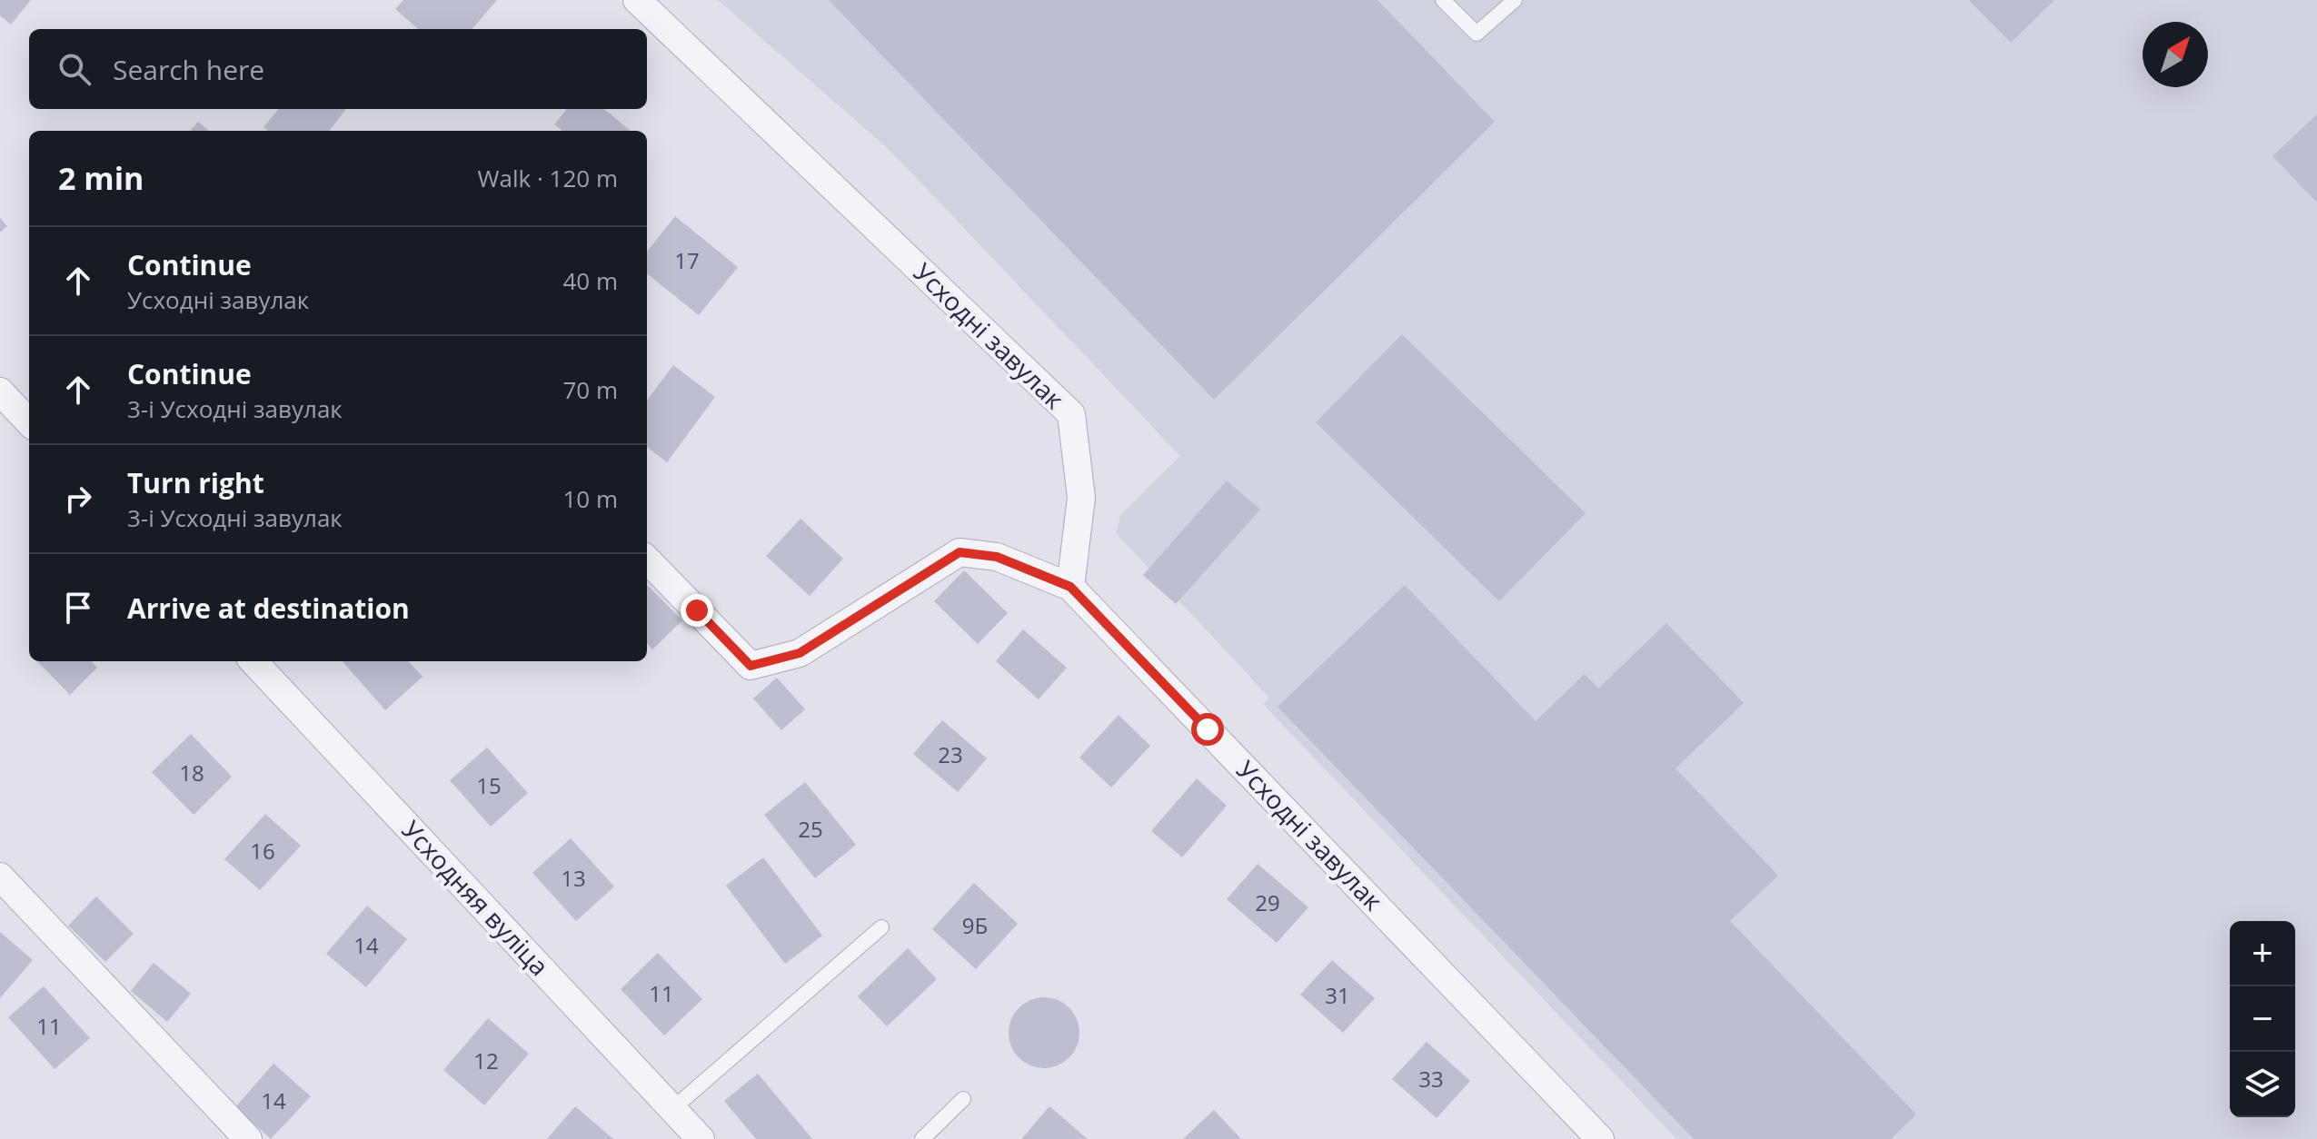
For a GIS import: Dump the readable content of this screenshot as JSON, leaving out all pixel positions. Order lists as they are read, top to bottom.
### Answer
{
  "streets": {
    "street": ["Усходні завулак", "Усходняя вуліца"]
  },
  "house_numbers": [
    "17",
    "23",
    "18",
    "15",
    "25",
    "16",
    "13",
    "29",
    "9Б",
    "14",
    "11",
    "31",
    "11",
    "12",
    "33",
    "14"
  ],
  "north": "top right",
  "page": {
    "search": "Search here",
    "heading": ["2 min", "Walk · 120 m"],
    "list": [
      ["Continue", "Усходні завулак", "40 m"],
      ["Continue", "3-і Усходні завулак", "70 m"],
      ["Turn right", "3-і Усходні завулак", "10 m"],
      "Arrive at destination"
    ],
    "map_buttons": ["+", "−"]
  }
}
